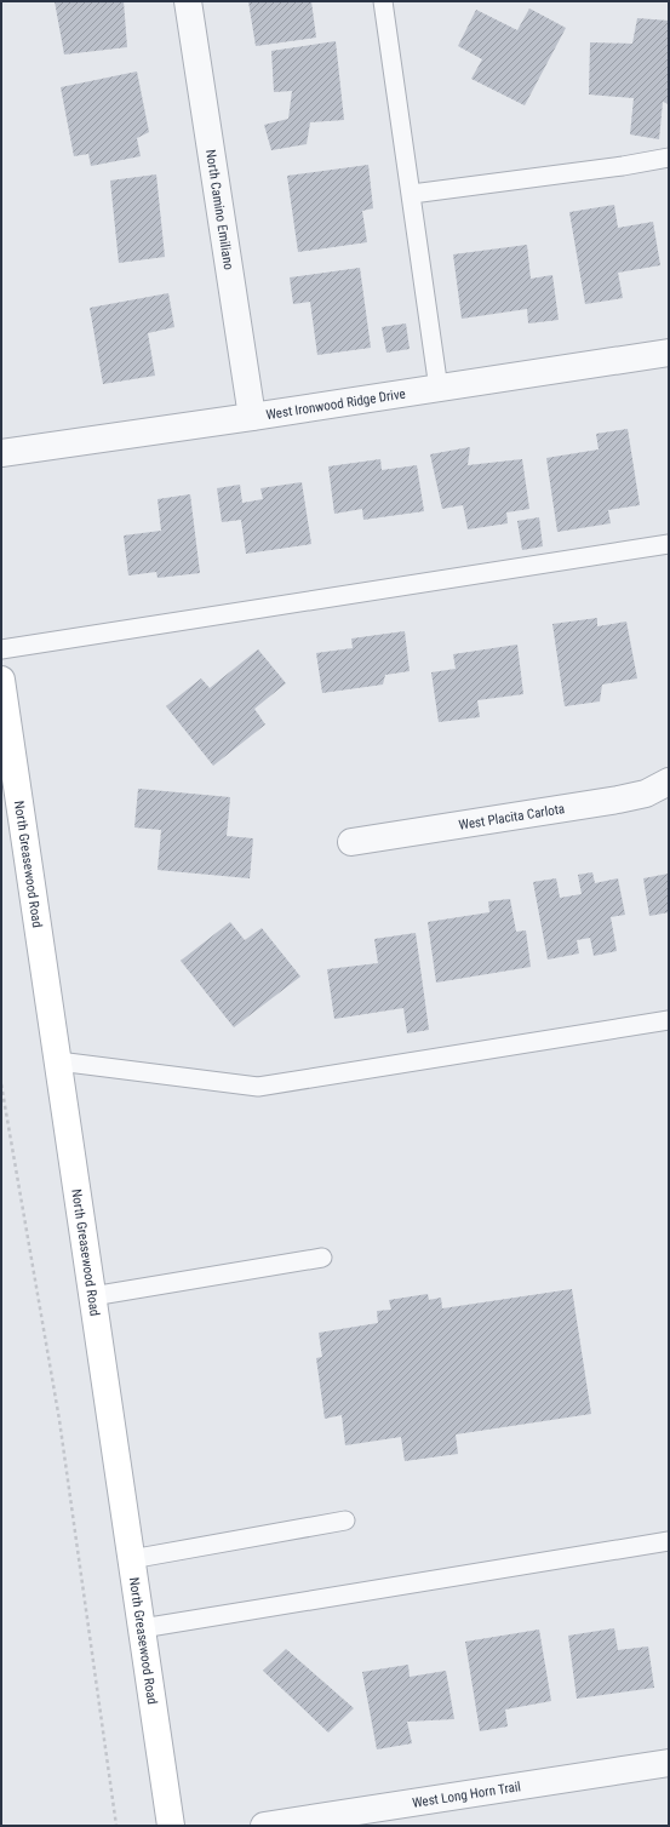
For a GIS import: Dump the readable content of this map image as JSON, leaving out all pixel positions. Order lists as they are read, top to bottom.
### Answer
{
  "streets": {
    "street": [
      "North Camino Emiliano",
      "West Ironwood Ridge Drive",
      "West Placita Carlota",
      "North Greasewood Road",
      "West Long Horn Trail"
    ]
  },
  "crossings": [
    ["North Camino Emiliano", "West Ironwood Ridge Drive"]
  ]
}
